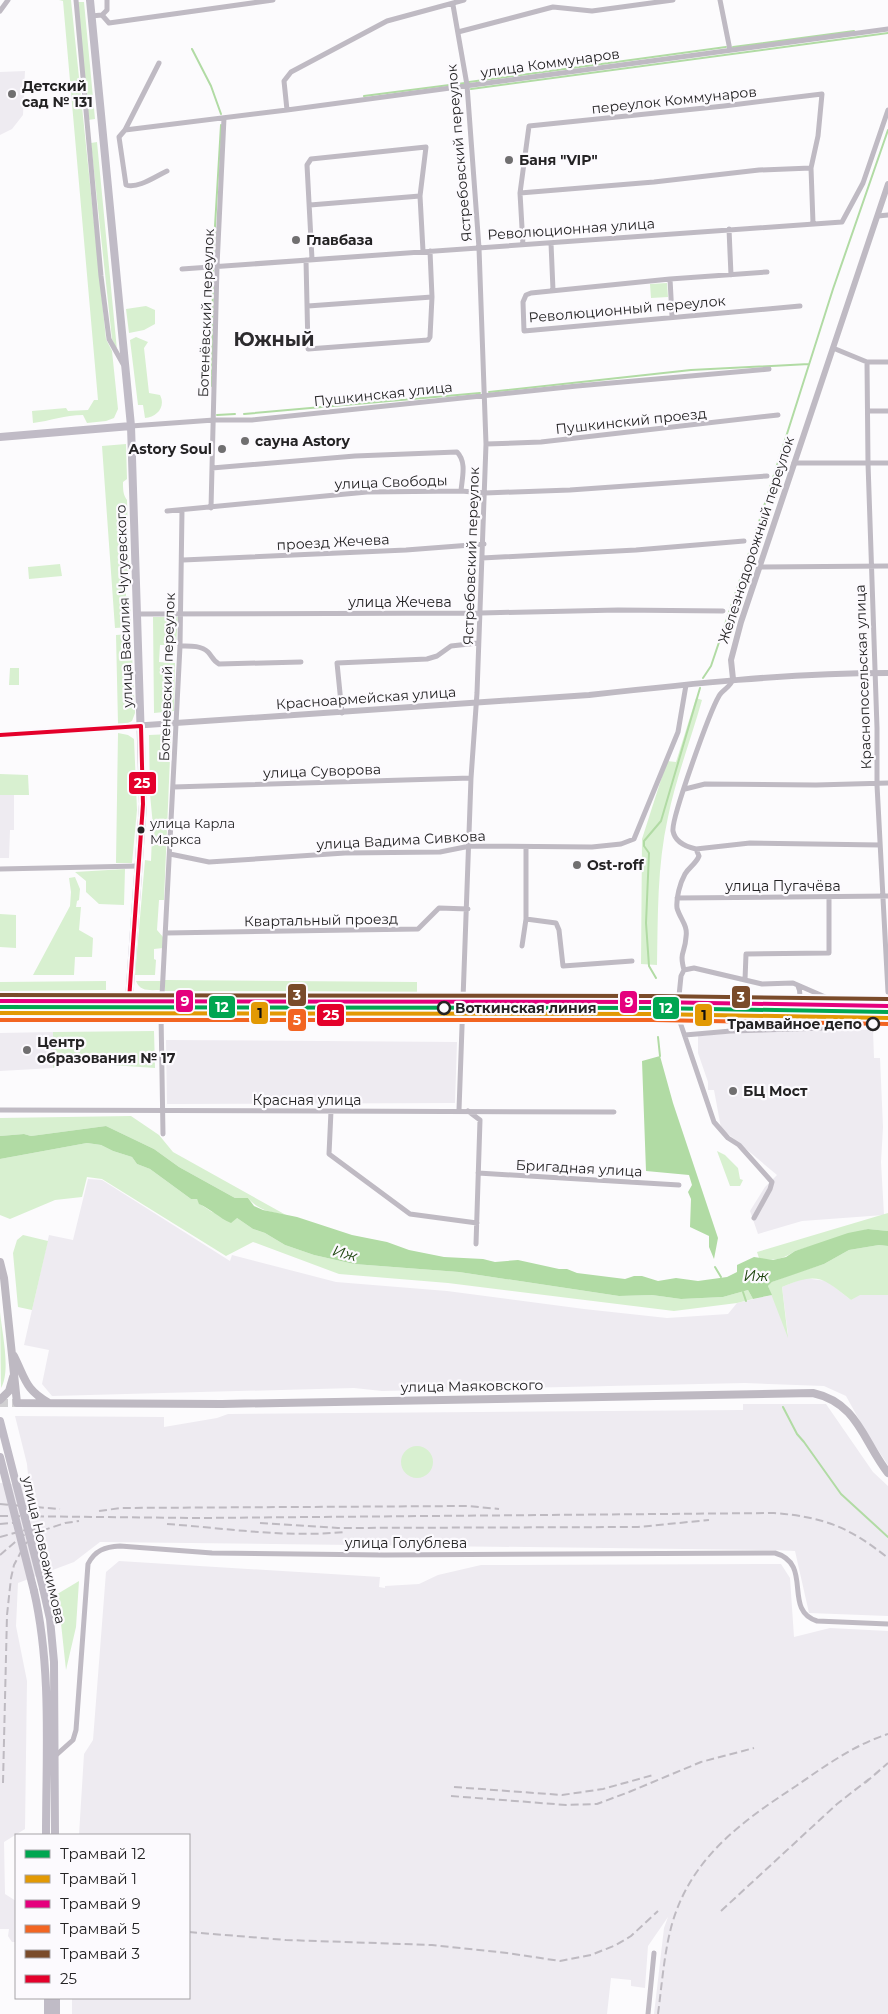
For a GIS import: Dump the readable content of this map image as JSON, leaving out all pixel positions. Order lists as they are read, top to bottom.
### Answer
{
  "streets": {
    "main road": [
      "Пушкинская улица",
      "улица Василия Чугуевского",
      "улица Маяковского",
      "улица Новоажимова"
    ],
    "street": [
      "улица Коммунаров",
      "переулок Коммунаров",
      "Ястребовский переулок",
      "Революционная улица",
      "Революционный переулок",
      "Ботенёвский переулок",
      "Пушкинский проезд",
      "улица Свободы",
      "Железнодорожный переулок",
      "проезд Жечева",
      "улица Жечева",
      "Ботеневский переулок",
      "Краснопосельская улица",
      "Красноармейская улица",
      "улица Суворова",
      "улица Вадима Сивкова",
      "улица Пугачёва",
      "Квартальный проезд",
      "Красная улица",
      "Бригадная улица",
      "улица Голублева"
    ]
  },
  "crossings": [
    ["улица Коммунаров", "Ястребовский переулок"],
    ["улица Коммунаров", "Ботенёвский переулок"],
    ["Ястребовский переулок", "Революционная улица"],
    ["Ястребовский переулок", "Пушкинская улица"],
    ["Ястребовский переулок", "Пушкинский проезд"],
    ["Ястребовский переулок", "улица Свободы"],
    ["Ястребовский переулок", "проезд Жечева"],
    ["Ястребовский переулок", "улица Жечева"],
    ["Ястребовский переулок", "Красноармейская улица"],
    ["Ястребовский переулок", "улица Суворова"],
    ["Ястребовский переулок", "улица Вадима Сивкова"],
    ["Ястребовский переулок", "Квартальный проезд"],
    ["Ястребовский переулок", "Красная улица"],
    ["Революционная улица", "Ботенёвский переулок"],
    ["Ботенёвский переулок", "Пушкинская улица"],
    ["Ботенёвский переулок", "улица Свободы"],
    ["Пушкинская улица", "улица Василия Чугуевского"],
    ["улица Свободы", "Ботеневский переулок"],
    ["Железнодорожный переулок", "Красноармейская улица"],
    ["проезд Жечева", "Ботеневский переулок"],
    ["улица Жечева", "улица Василия Чугуевского"],
    ["улица Жечева", "Ботеневский переулок"],
    ["улица Василия Чугуевского", "Красноармейская улица"],
    ["Ботеневский переулок", "Красноармейская улица"],
    ["Ботеневский переулок", "улица Суворова"],
    ["Ботеневский переулок", "улица Вадима Сивкова"],
    ["Ботеневский переулок", "Квартальный проезд"],
    ["Краснопосельская улица", "Красноармейская улица"],
    ["Краснопосельская улица", "улица Пугачёва"],
    ["Красноармейская улица", "улица Вадима Сивкова"],
    ["улица Голублева", "улица Новоажимова"]
  ],
  "districts": ["Южный"],
  "water": ["Иж"],
  "places": [
    "Детский сад № 131",
    "Баня \"VIP\"",
    "Главбаза",
    "сауна Astory",
    "Astory Soul",
    "улица Карла Маркса",
    "Ost-roff",
    "Воткинская линия",
    "Трамвайное депо",
    "Центр образования № 17",
    "БЦ Мост"
  ],
  "lines": [
    "transit line 25",
    "tram line 3",
    "tram line 9",
    "tram line 12",
    "tram line 1",
    "tram line 5"
  ],
  "legend": [
    "Трамвай 12",
    "Трамвай 1",
    "Трамвай 9",
    "Трамвай 5",
    "Трамвай 3",
    "25"
  ]
}
